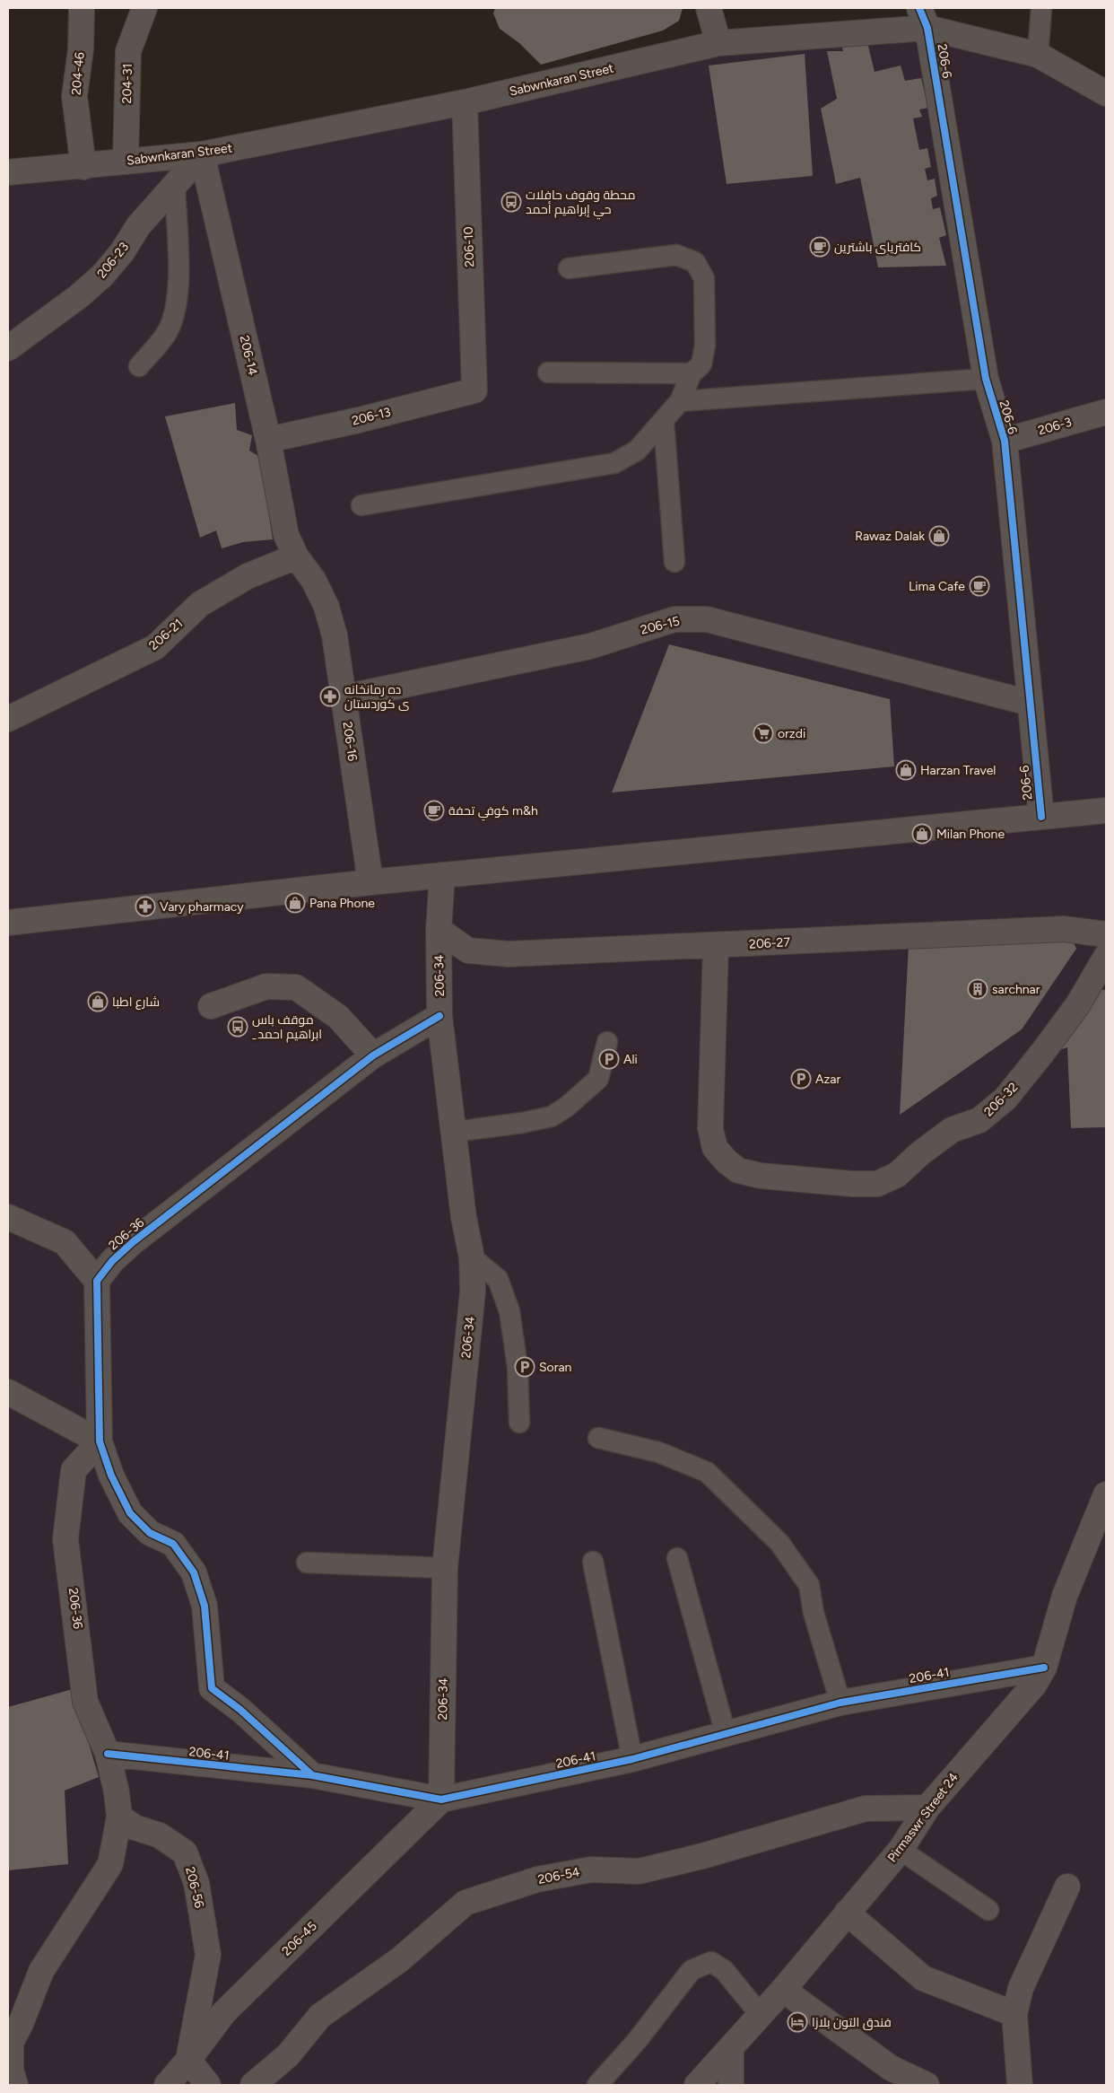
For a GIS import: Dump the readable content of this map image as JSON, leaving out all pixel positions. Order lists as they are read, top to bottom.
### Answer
{
  "streets": {
    "street": [
      "206-6",
      "204-46",
      "Sabwnkaran Street",
      "204-31",
      "206-10",
      "206-23",
      "206-14",
      "206-13",
      "206-3",
      "206-15",
      "206-21",
      "206-16",
      "206-27",
      "206-34",
      "206-32",
      "206-36",
      "206-41",
      "Pirmaswr Street 24",
      "206-54",
      "206-56",
      "206-45"
    ]
  },
  "crossings": [
    ["206-6", "Sabwnkaran Street"],
    ["206-6", "206-3"],
    ["206-6", "206-15"],
    ["204-46", "Sabwnkaran Street"],
    ["Sabwnkaran Street", "204-31"],
    ["Sabwnkaran Street", "206-10"],
    ["Sabwnkaran Street", "206-23"],
    ["Sabwnkaran Street", "206-14"],
    ["206-10", "206-13"],
    ["206-23", "206-14"],
    ["206-14", "206-13"],
    ["206-14", "206-21"],
    ["206-14", "206-16"],
    ["206-15", "206-16"],
    ["206-21", "206-16"],
    ["206-27", "206-34"],
    ["206-27", "206-32"],
    ["206-34", "206-36"],
    ["206-34", "206-41"],
    ["206-34", "206-45"],
    ["206-36", "206-41"],
    ["206-41", "Pirmaswr Street 24"],
    ["206-41", "206-45"],
    ["Pirmaswr Street 24", "206-54"],
    ["206-56", "206-45"]
  ],
  "places": {
    "bus stop": ["محطة وقوف حافلات حي إبراهيم أحمد", "موقف باس _ابراهیم احمد"],
    "cafe": ["كافترياى باشترين", "Lima Cafe", "كوفي تحفة m&h"],
    "shop": [
      "Rawaz Dalak",
      "Harzan Travel",
      "Milan Phone",
      "Pana Phone",
      "شارع اطبا"
    ],
    "pharmacy": ["ده رمانخانه ی کوردستان", "Vary pharmacy"],
    "supermarket": ["orzdi"],
    "building": ["sarchnar"],
    "parking": ["Ali", "Azar", "Soran"],
    "hotel": ["فندق التون بلازا"]
  }
}
